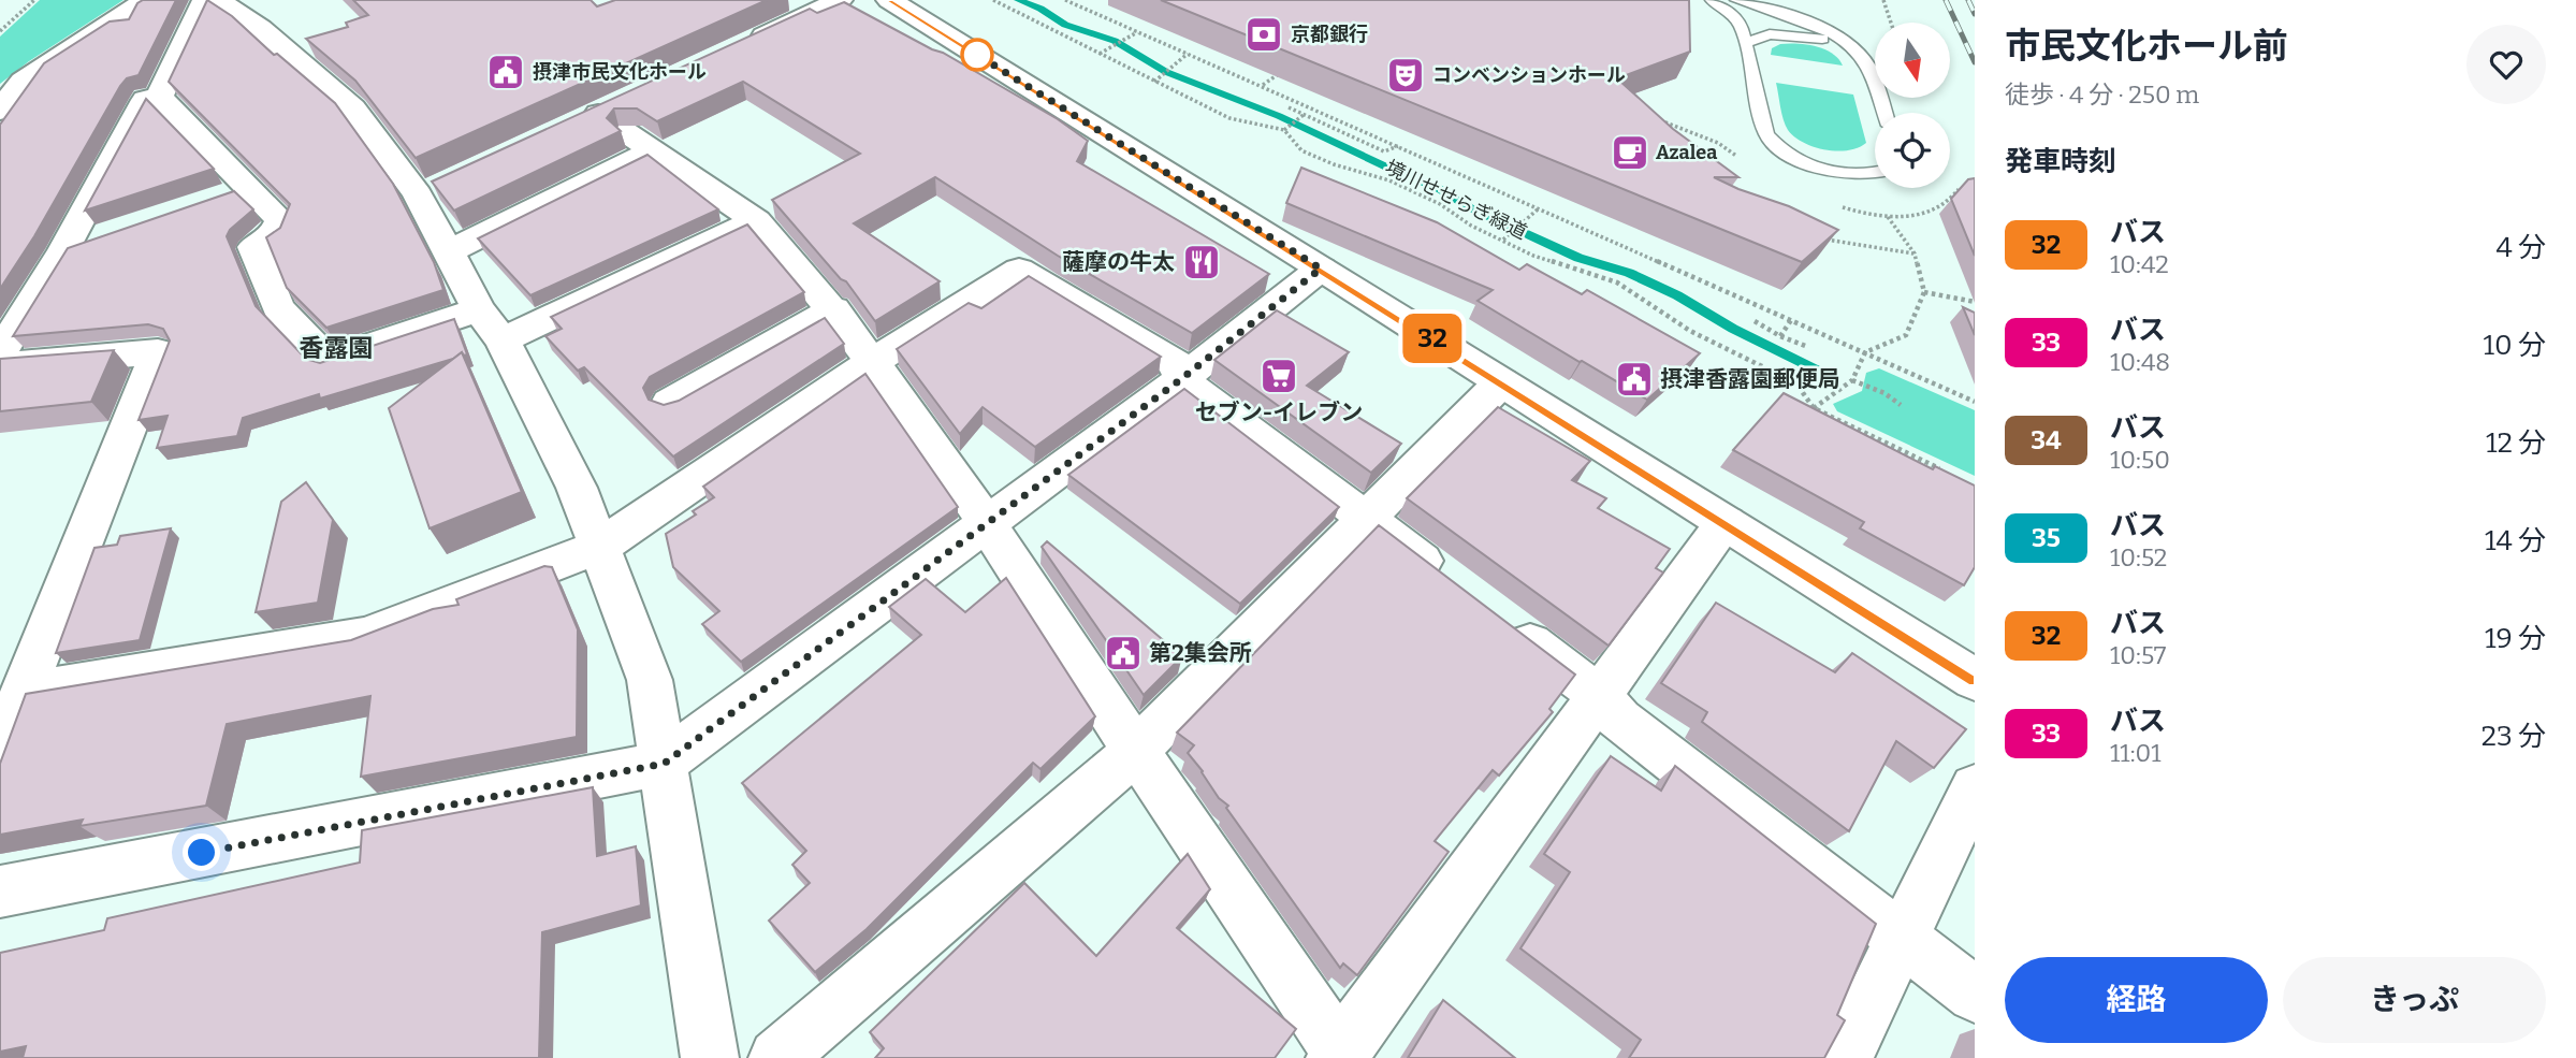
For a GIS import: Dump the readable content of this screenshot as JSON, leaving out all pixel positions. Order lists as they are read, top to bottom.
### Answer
{
  "streets": {
    "path": ["境川せせらぎ緑道"]
  },
  "districts": ["香露園"],
  "places": {
    "bank": ["京都銀行"],
    "public building": ["摂津市民文化ホール", "摂津香露園郵便局", "第2集会所"],
    "theatre": ["コンベンションホール"],
    "cafe": ["Azalea"],
    "restaurant": ["薩摩の牛太"],
    "supermarket": ["セブン-イレブン"]
  },
  "lines": ["bus line 32"],
  "north": "bottom",
  "page": {
    "on_map": "32",
    "heading": [
      ["市民文化ホール前", "徒歩 · 4 分 · 250 m"],
      "発車時刻"
    ],
    "list": [
      {
        "mark": "32",
        "name": "バス",
        "note": "10:42",
        "value": "4 分"
      },
      {
        "mark": "33",
        "name": "バス",
        "note": "10:48",
        "value": "10 分"
      },
      {
        "mark": "34",
        "name": "バス",
        "note": "10:50",
        "value": "12 分"
      },
      {
        "mark": "35",
        "name": "バス",
        "note": "10:52",
        "value": "14 分"
      },
      {
        "mark": "32",
        "name": "バス",
        "note": "10:57",
        "value": "19 分"
      },
      {
        "mark": "33",
        "name": "バス",
        "note": "11:01",
        "value": "23 分"
      }
    ],
    "buttons": ["経路", "きっぷ"]
  }
}
